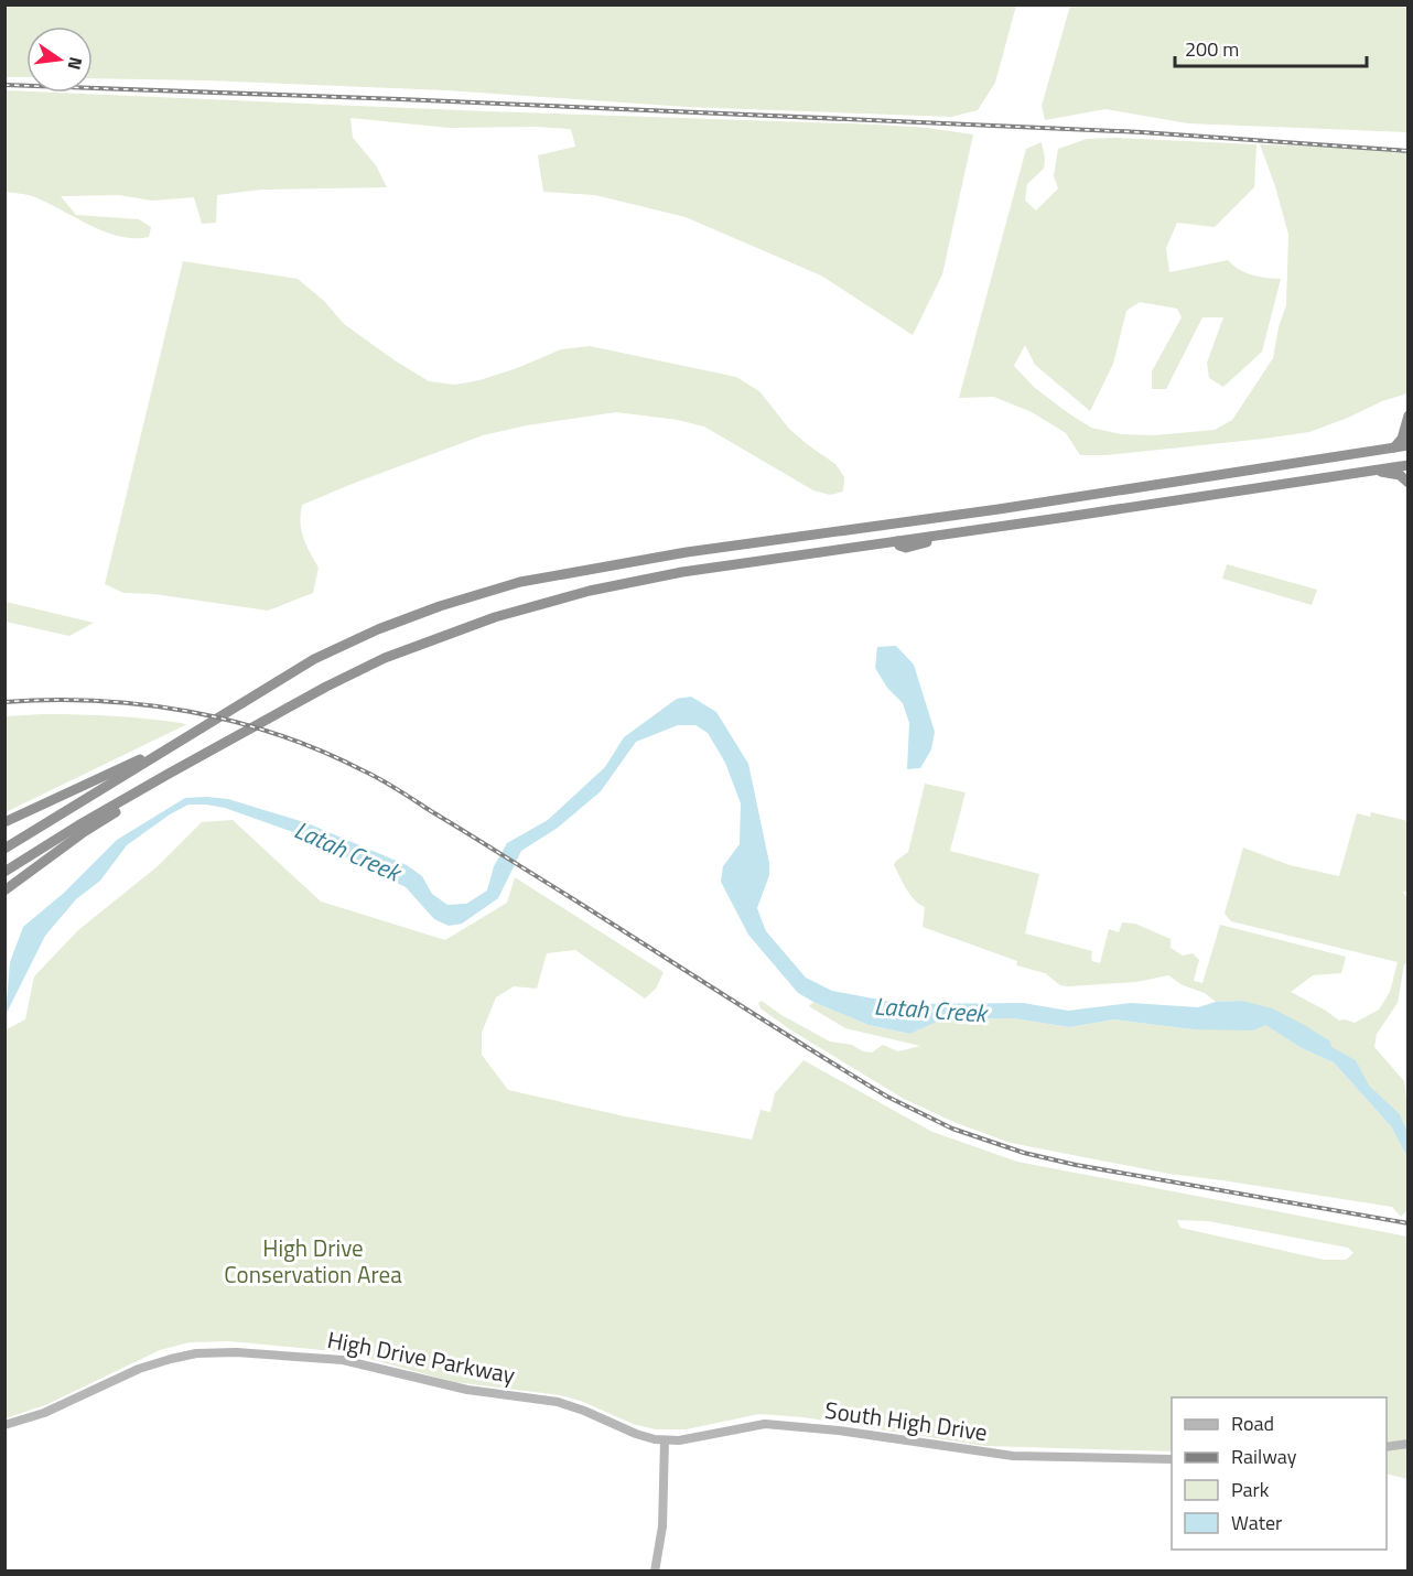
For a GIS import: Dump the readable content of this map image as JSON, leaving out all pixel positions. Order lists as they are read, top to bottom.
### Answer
{
  "streets": {
    "main road": ["High Drive Parkway", "South High Drive"]
  },
  "crossings": [
    ["High Drive Parkway", "South High Drive"]
  ],
  "water": ["Latah Creek"],
  "parks": ["High Drive Conservation Area"],
  "legend": [
    "Road",
    "Railway",
    "Park",
    "Water"
  ],
  "scale_bar": "200 m",
  "north": "right"
}
